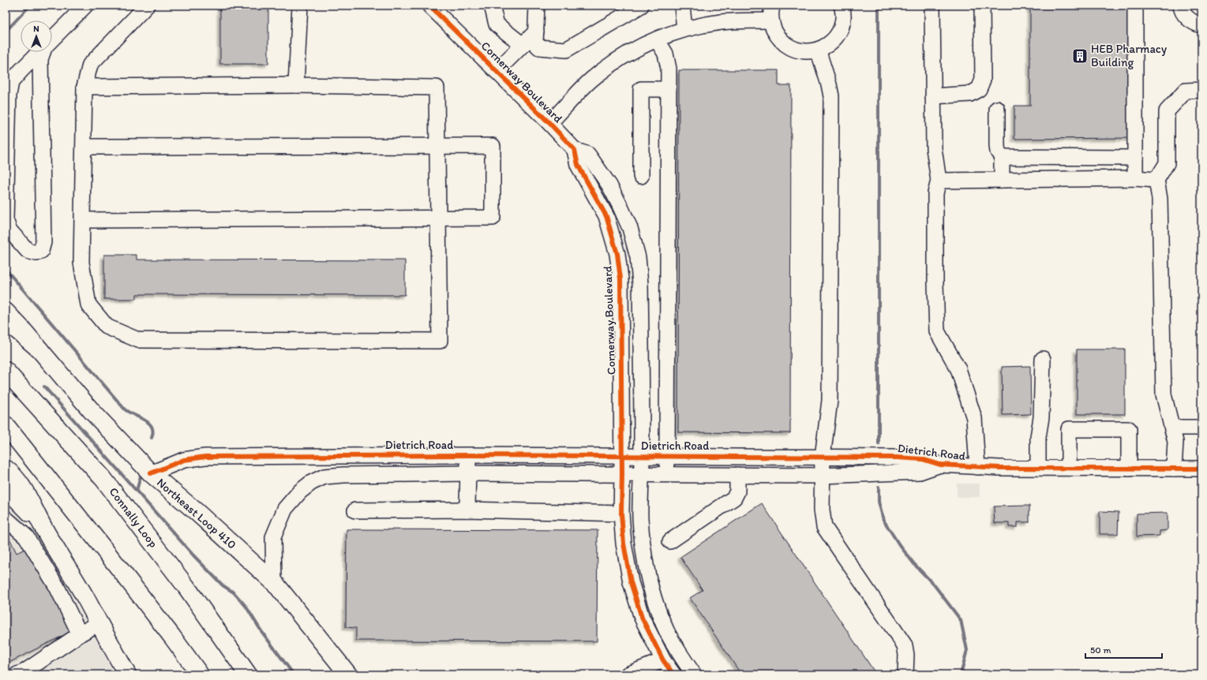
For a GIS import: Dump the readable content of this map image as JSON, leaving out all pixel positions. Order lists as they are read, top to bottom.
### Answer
{
  "streets": {
    "main road": ["Northeast Loop 410", "Connally Loop"],
    "street": ["Cornerway Boulevard", "Dietrich Road"]
  },
  "crossings": [
    ["Cornerway Boulevard", "Dietrich Road"],
    ["Dietrich Road", "Northeast Loop 410"]
  ],
  "places": {
    "building": ["HEB Pharmacy Building"]
  },
  "scale_bar": "50 m",
  "north": "top"
}
